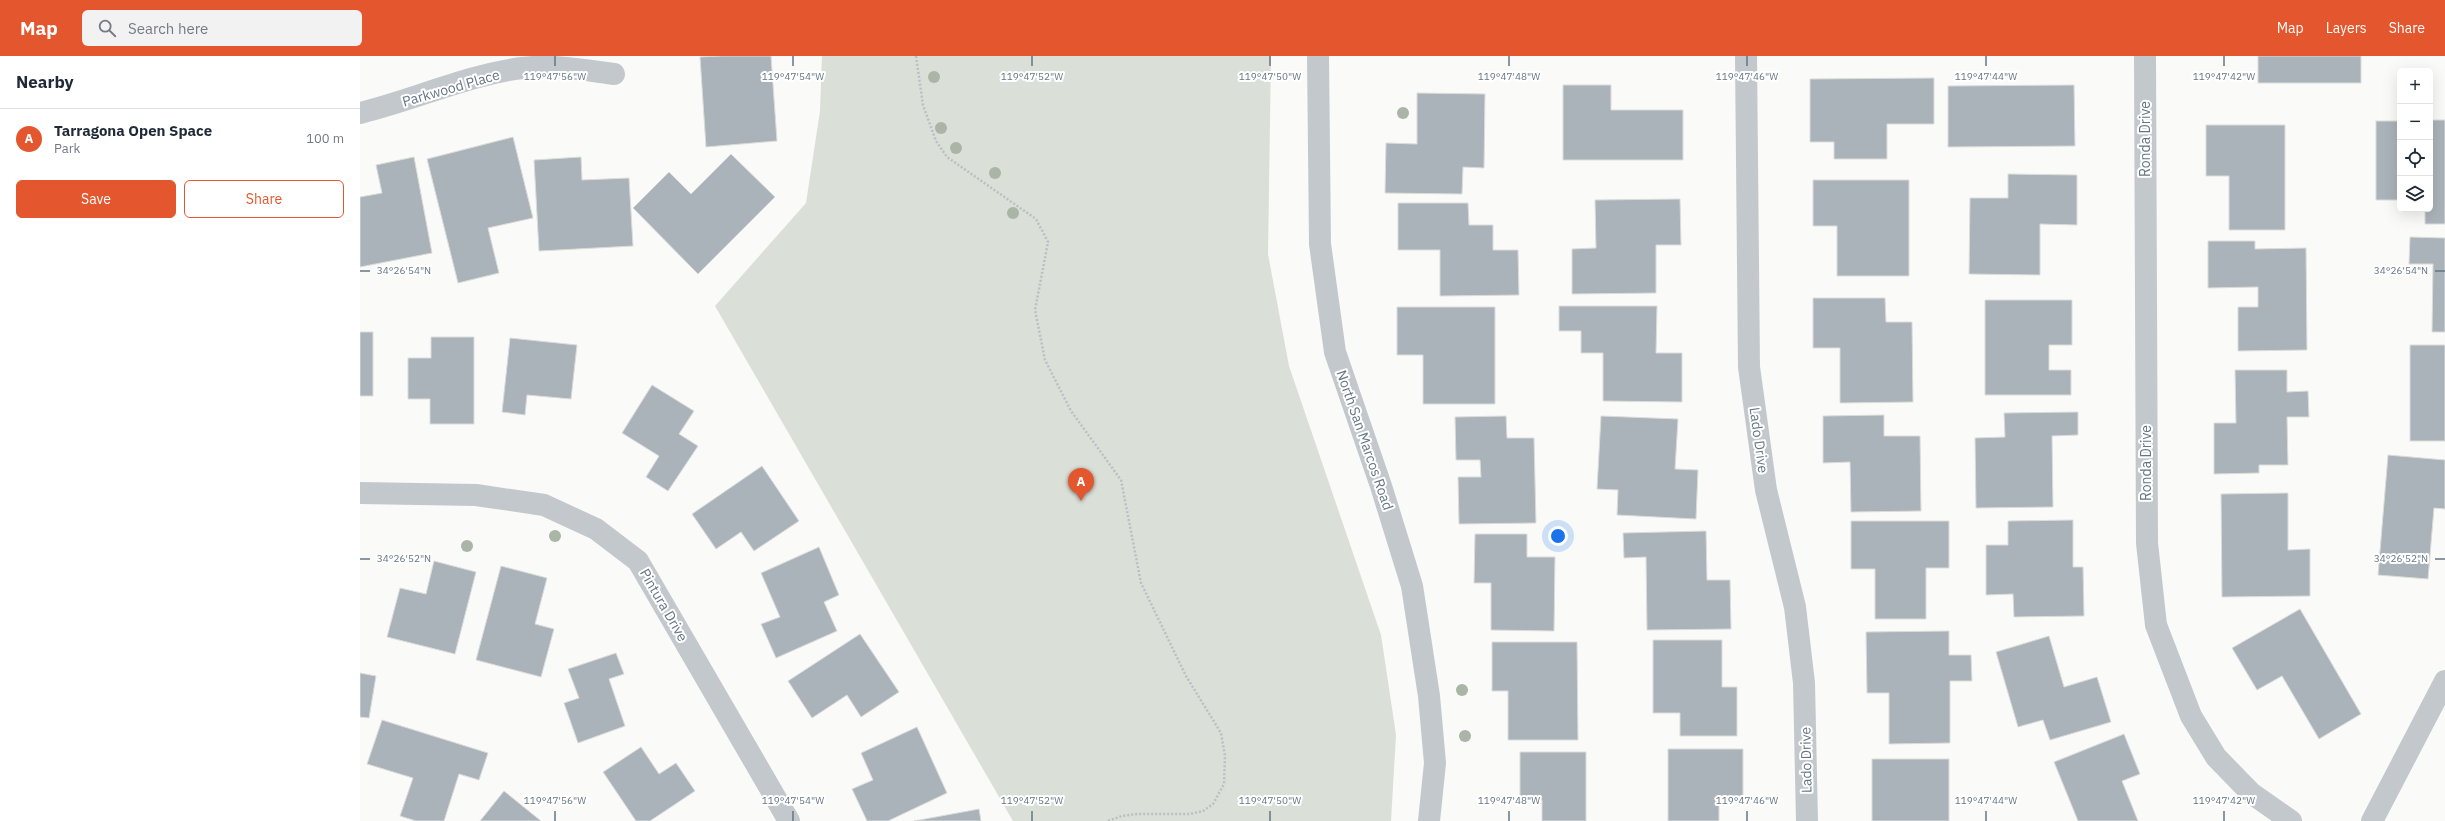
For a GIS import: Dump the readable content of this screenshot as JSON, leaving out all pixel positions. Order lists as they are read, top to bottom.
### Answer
{
  "streets": {
    "street": [
      "Parkwood Place",
      "Ronda Drive",
      "North San Marcos Road",
      "Lado Drive",
      "Pintura Drive"
    ]
  },
  "page": {
    "header": "Map",
    "search": "Search here",
    "nav": ["Map", "Layers", "Share"],
    "heading": "Nearby",
    "map_buttons": ["+", "−"],
    "list": [
      {
        "mark": "A",
        "name": "Tarragona Open Space",
        "note": "Park",
        "value": "100 m"
      }
    ],
    "buttons": ["Save", "Share"],
    "pins": "A"
  },
  "coordinates": [
    "119°47'56\"W",
    "119°47'54\"W",
    "119°47'52\"W",
    "119°47'50\"W",
    "119°47'48\"W",
    "119°47'46\"W",
    "119°47'44\"W",
    "119°47'42\"W",
    "34°26'54\"N",
    "34°26'52\"N"
  ]
}
